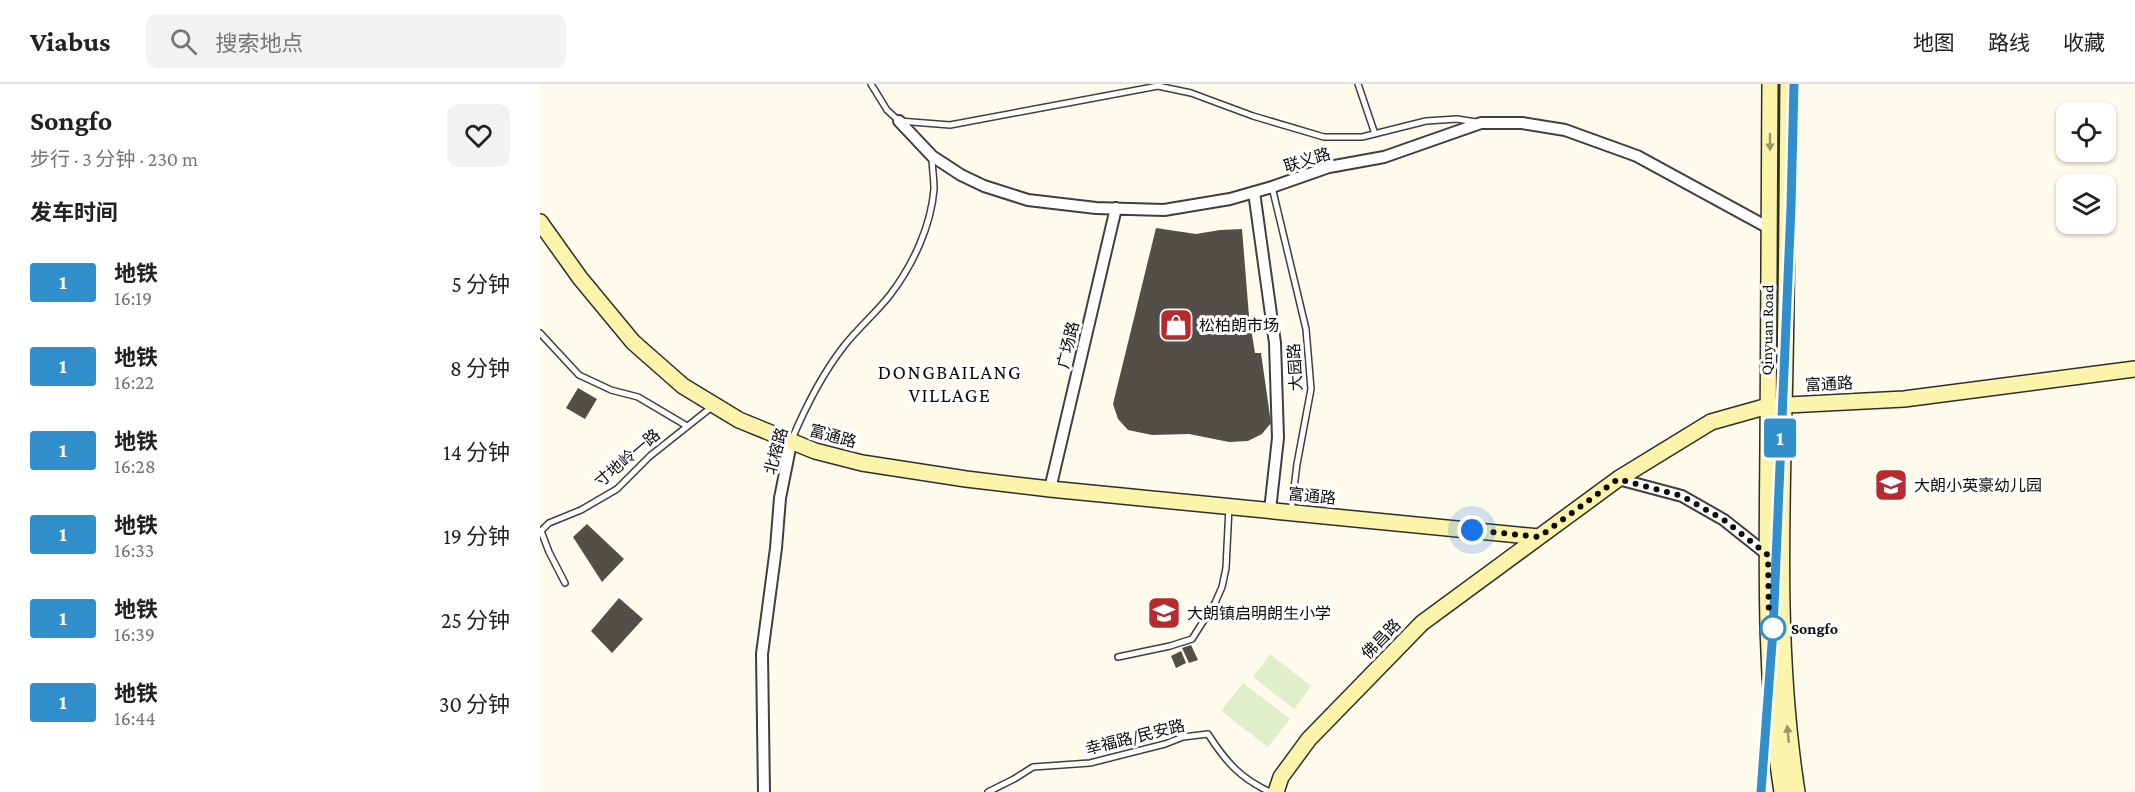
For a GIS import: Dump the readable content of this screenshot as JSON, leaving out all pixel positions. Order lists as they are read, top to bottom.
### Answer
{
  "streets": {
    "street": [
      "联义路",
      "Qinyuan Road",
      "广场路",
      "富通路",
      "北榕路",
      "佛昌路"
    ],
    "lane": ["大园路", "寸地岭一路", "幸福路/民安路"]
  },
  "crossings": [
    ["联义路", "Qinyuan Road"],
    ["联义路", "广场路"],
    ["联义路", "大园路"],
    ["联义路", "北榕路"],
    ["Qinyuan Road", "富通路"],
    ["广场路", "富通路"],
    ["大园路", "富通路"],
    ["富通路", "北榕路"],
    ["富通路", "寸地岭一路"],
    ["富通路", "佛昌路"]
  ],
  "districts": ["DONGBAILANG VILLAGE"],
  "places": {
    "shop": ["松柏朗市场"],
    "school or university": ["大朗小英豪幼儿园", "大朗镇启明朗生小学"],
    "other": ["Songfo"]
  },
  "lines": ["metro line 1"],
  "page": {
    "header": "Viabus",
    "search": "搜索地点",
    "nav": ["地图", "路线", "收藏"],
    "heading": [
      ["Songfo", "步行 · 3 分钟 · 230 m"],
      "发车时间"
    ],
    "on_map": "1",
    "list": [
      {
        "mark": "1",
        "name": "地铁",
        "note": "16:19",
        "value": "5 分钟"
      },
      {
        "mark": "1",
        "name": "地铁",
        "note": "16:22",
        "value": "8 分钟"
      },
      {
        "mark": "1",
        "name": "地铁",
        "note": "16:28",
        "value": "14 分钟"
      },
      {
        "mark": "1",
        "name": "地铁",
        "note": "16:33",
        "value": "19 分钟"
      },
      {
        "mark": "1",
        "name": "地铁",
        "note": "16:39",
        "value": "25 分钟"
      },
      {
        "mark": "1",
        "name": "地铁",
        "note": "16:44",
        "value": "30 分钟"
      }
    ]
  }
}
